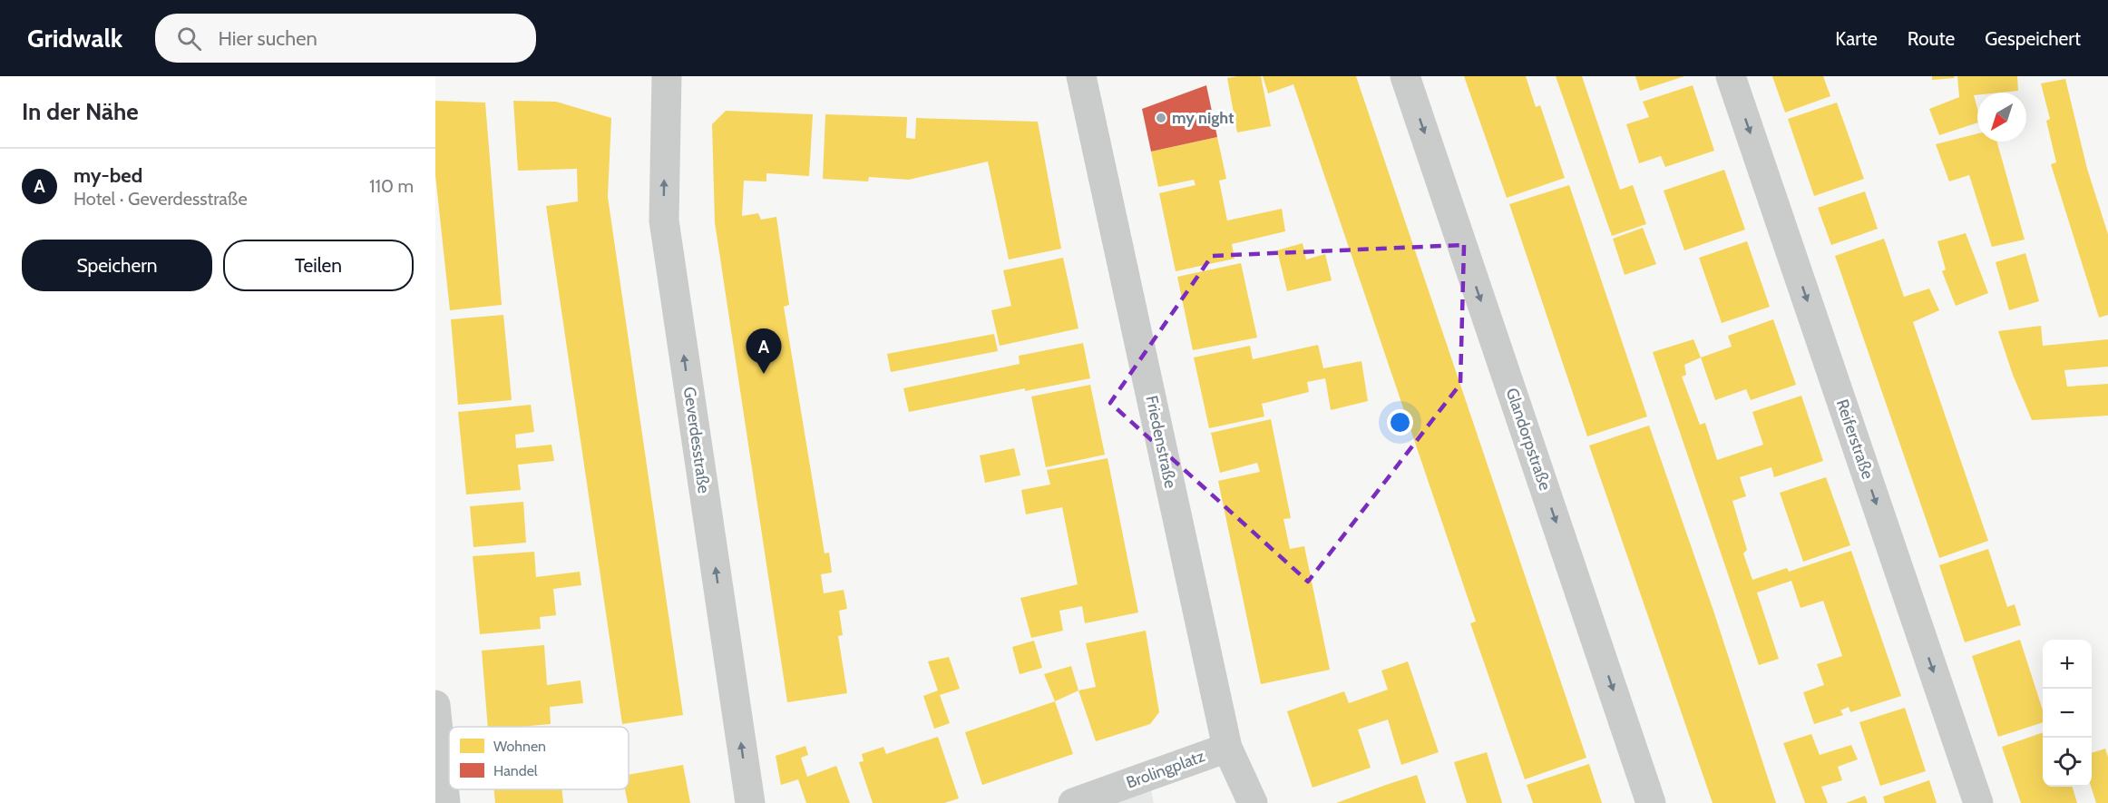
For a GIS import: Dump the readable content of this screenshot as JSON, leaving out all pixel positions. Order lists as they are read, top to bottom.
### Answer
{
  "streets": {
    "street": [
      "Glandorpstraße",
      "Reiferstraße",
      "Geverdesstraße",
      "Friedenstraße",
      "Brolingplatz"
    ]
  },
  "crossings": [
    ["Friedenstraße", "Brolingplatz"]
  ],
  "one_way": ["Glandorpstraße", "Reiferstraße", "Geverdesstraße"],
  "places": ["my night"],
  "legend": ["Wohnen", "Handel"],
  "north": "bottom left",
  "page": {
    "header": "Gridwalk",
    "search": "Hier suchen",
    "nav": ["Karte", "Route", "Gespeichert"],
    "heading": "In der Nähe",
    "list": [
      {
        "mark": "A",
        "name": "my-bed",
        "note": "Hotel · Geverdesstraße",
        "value": "110 m"
      }
    ],
    "buttons": ["Speichern", "Teilen"],
    "pins": "A",
    "map_buttons": ["+", "−"]
  }
}
